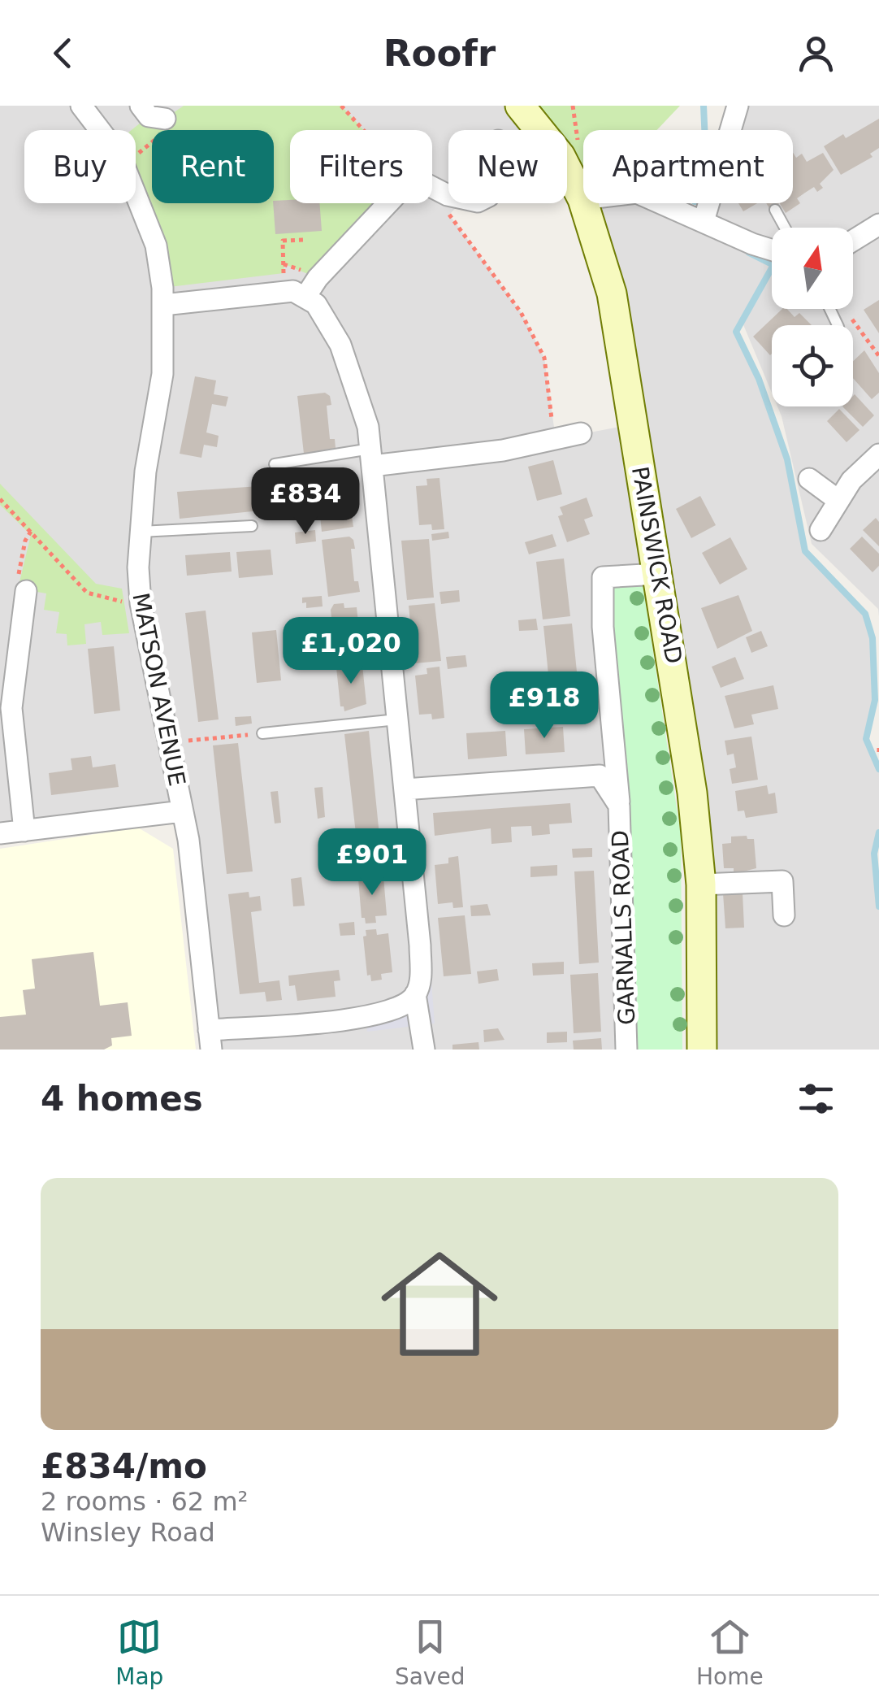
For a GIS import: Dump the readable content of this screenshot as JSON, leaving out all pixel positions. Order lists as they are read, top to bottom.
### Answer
{
  "streets": {
    "main road": ["PAINSWICK ROAD"],
    "street": ["MATSON AVENUE", "GARNALLS ROAD"]
  },
  "crossings": [
    ["PAINSWICK ROAD", "GARNALLS ROAD"]
  ],
  "north": "top",
  "page": {
    "header": "Roofr",
    "chip": [
      "Buy",
      "Rent",
      "Filters",
      "New",
      "Apartment"
    ],
    "price": [
      "£834",
      "£1,020",
      "£918",
      "£901"
    ],
    "heading": "4 homes",
    "list": [
      {
        "name": "£834/mo",
        "note": "2 rooms · 62 m² · Winsley Road"
      }
    ],
    "tabs": ["Map", "Saved", "Home"]
  }
}
